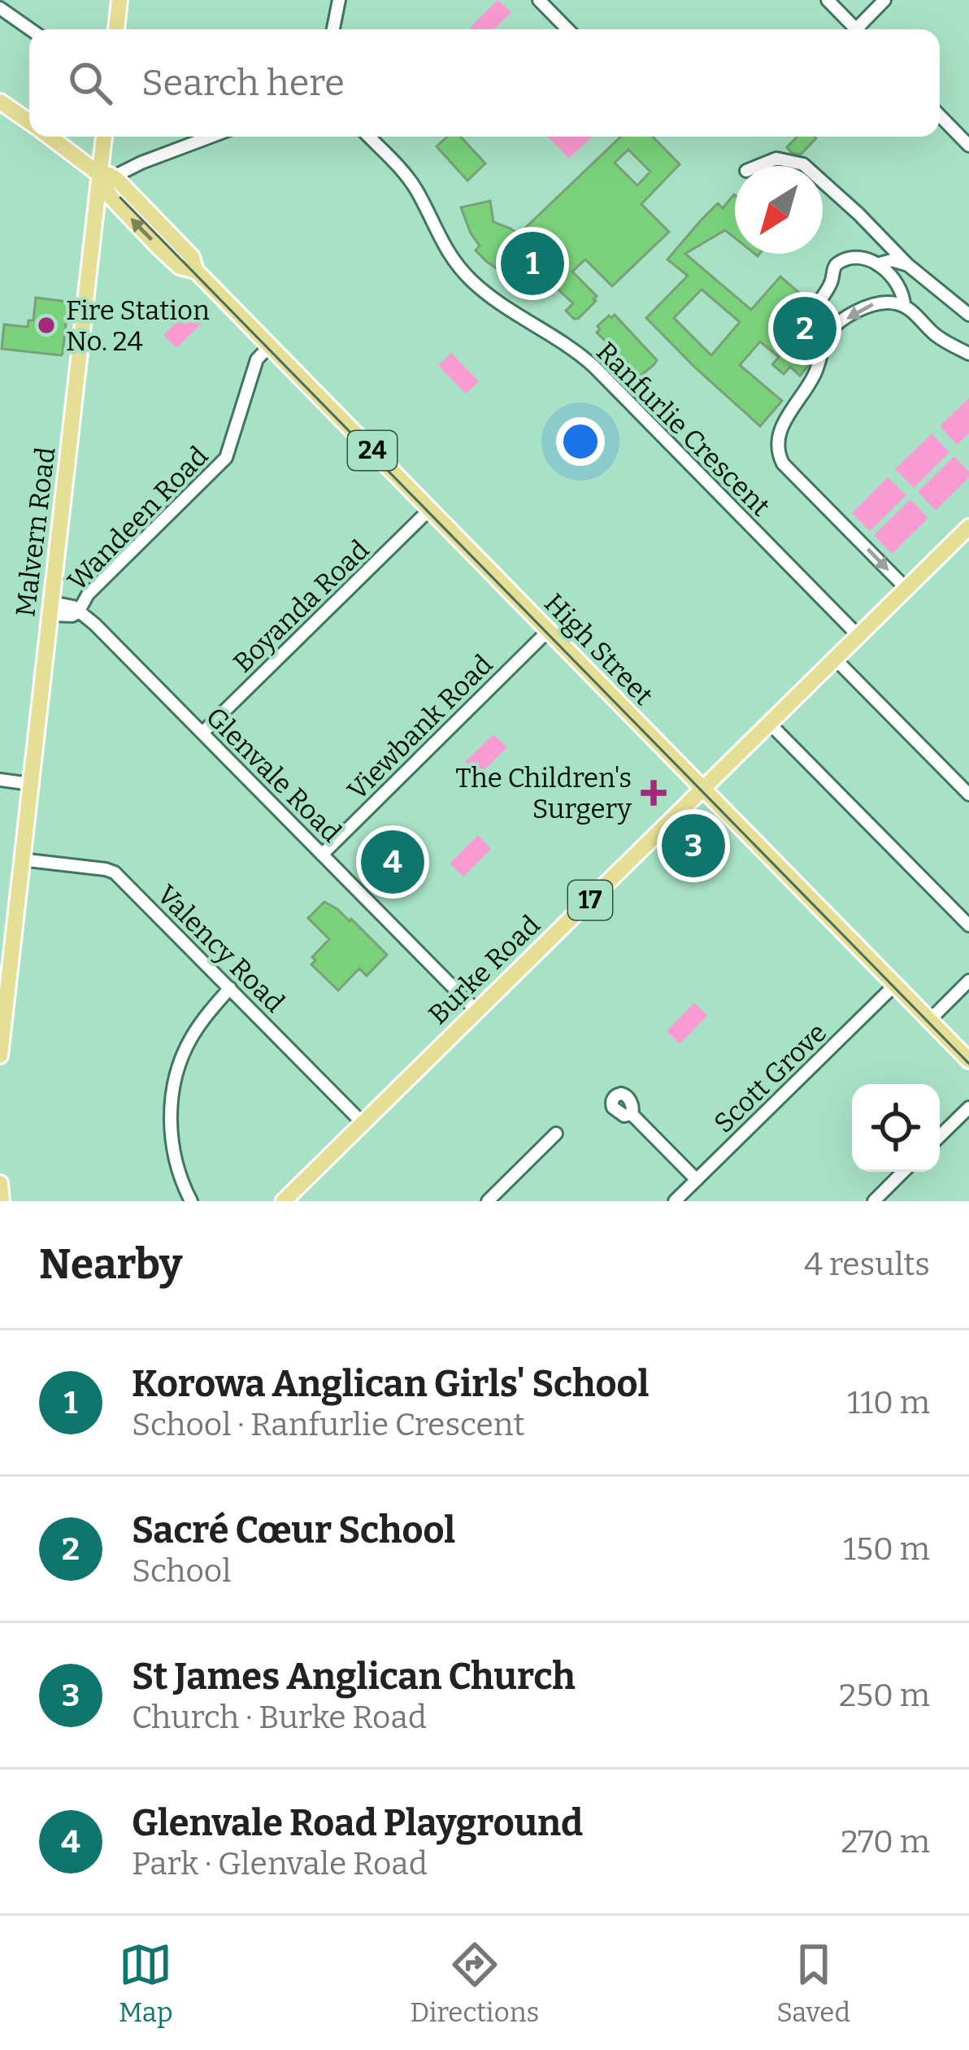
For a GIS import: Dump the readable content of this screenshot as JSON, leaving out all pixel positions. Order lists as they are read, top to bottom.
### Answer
{
  "streets": {
    "main road": [
      "24",
      "Malvern Road",
      "High Street",
      "17",
      "Burke Road"
    ],
    "street": [
      "Ranfurlie Crescent",
      "Wandeen Road",
      "Boyanda Road",
      "Viewbank Road",
      "Glenvale Road",
      "Valency Road",
      "Scott Grove"
    ]
  },
  "crossings": [
    ["Ranfurlie Crescent", "Burke Road"],
    ["Wandeen Road", "High Street"],
    ["Wandeen Road", "Glenvale Road"],
    ["Malvern Road", "High Street"],
    ["Malvern Road", "Valency Road"],
    ["Boyanda Road", "High Street"],
    ["Boyanda Road", "Glenvale Road"],
    ["High Street", "Viewbank Road"],
    ["High Street", "Burke Road"],
    ["High Street", "Scott Grove"],
    ["Viewbank Road", "Glenvale Road"],
    ["Glenvale Road", "Burke Road"],
    ["Valency Road", "Burke Road"]
  ],
  "places": {
    "other": ["Fire Station No. 24"],
    "health": ["The Children's Surgery"]
  },
  "north": "bottom left",
  "page": {
    "search": "Search here",
    "pins": [
      "1",
      "2",
      "3",
      "4"
    ],
    "heading": ["Nearby", "4 results"],
    "list": [
      {
        "mark": "1",
        "name": "Korowa Anglican Girls' School",
        "note": "School · Ranfurlie Crescent",
        "value": "110 m"
      },
      {
        "mark": "2",
        "name": "Sacré Cœur School",
        "note": "School",
        "value": "150 m"
      },
      {
        "mark": "3",
        "name": "St James Anglican Church",
        "note": "Church · Burke Road",
        "value": "250 m"
      },
      {
        "mark": "4",
        "name": "Glenvale Road Playground",
        "note": "Park · Glenvale Road",
        "value": "270 m"
      }
    ],
    "nav": ["Map", "Directions", "Saved"]
  }
}
